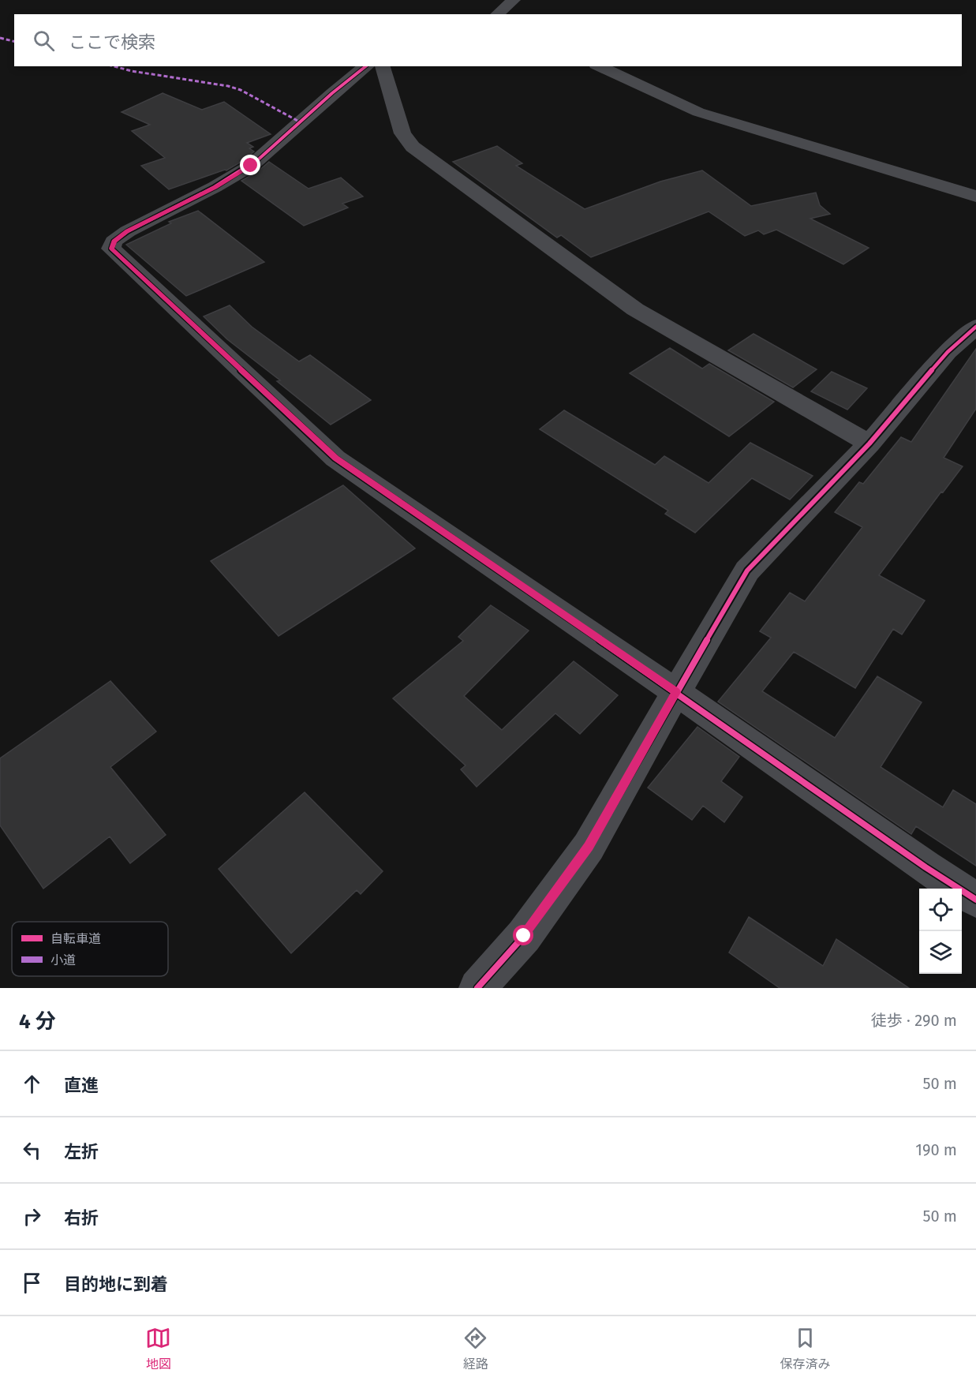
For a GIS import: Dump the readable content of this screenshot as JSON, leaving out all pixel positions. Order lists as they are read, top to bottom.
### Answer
{
  "legend": ["自転車道", "小道"],
  "page": {
    "search": "ここで検索",
    "heading": ["4 分", "徒歩 · 290 m"],
    "list": [
      ["直進", "50 m"],
      ["左折", "190 m"],
      ["右折", "50 m"],
      "目的地に到着"
    ],
    "nav": ["地図", "経路", "保存済み"]
  }
}
